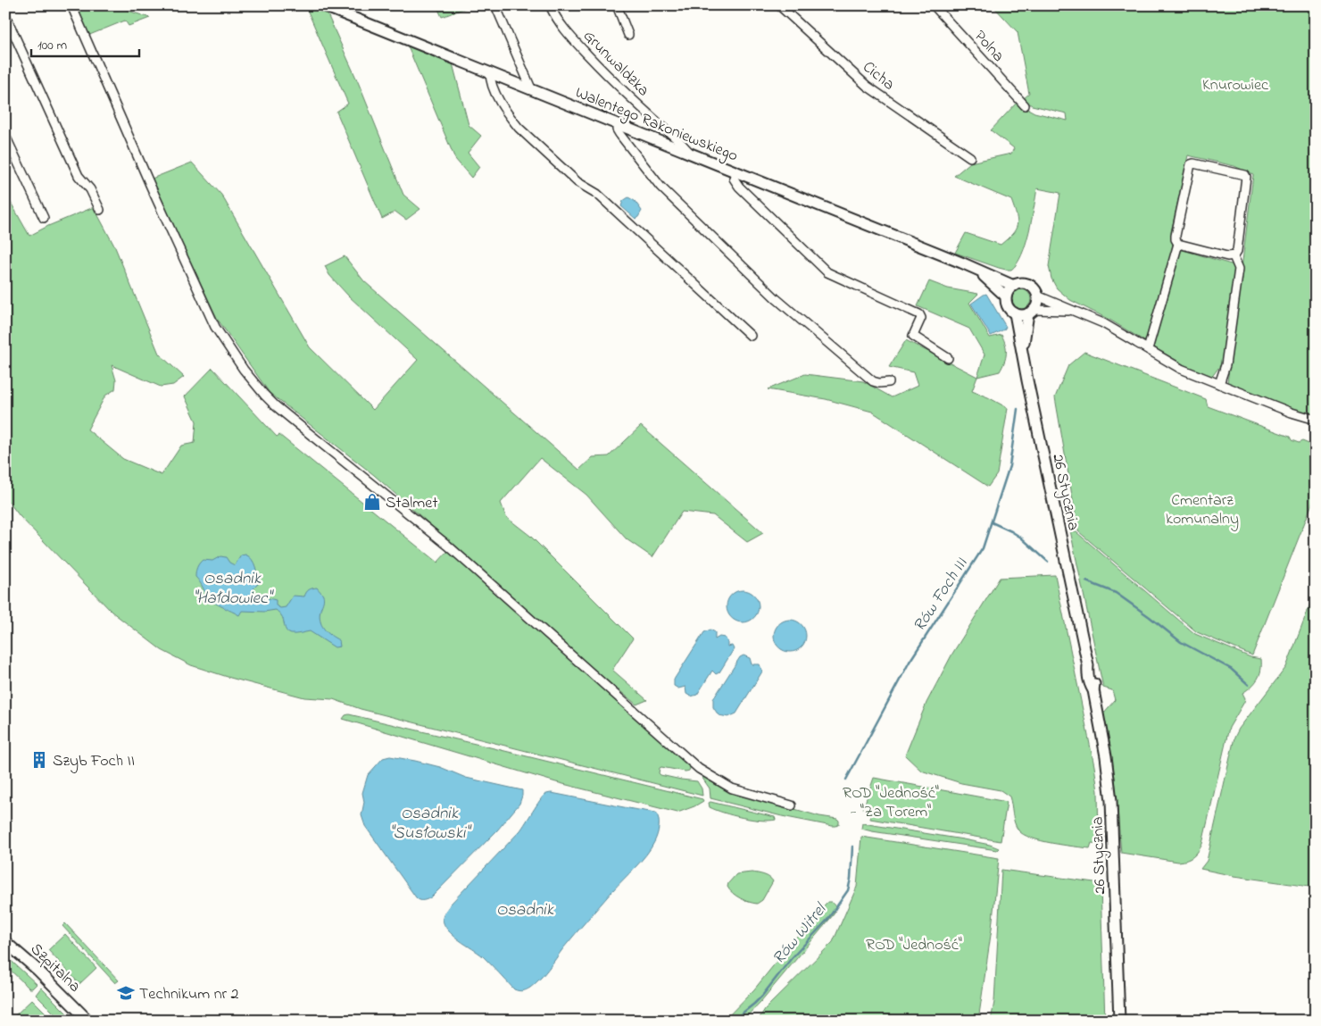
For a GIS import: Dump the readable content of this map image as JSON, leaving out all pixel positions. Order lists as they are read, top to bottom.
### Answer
{
  "streets": {
    "street": [
      "Polna",
      "Grunwaldzka",
      "Cicha",
      "Walentego Rakoniewskiego",
      "26 Stycznia",
      "Szpitalna"
    ]
  },
  "crossings": [
    ["Grunwaldzka", "Walentego Rakoniewskiego"],
    ["Walentego Rakoniewskiego", "26 Stycznia"]
  ],
  "water": [
    "Osadnik \"Hałdowiec\"",
    "Rów Foch III",
    "Osadnik \"Susłowski\"",
    "Osadnik",
    "Rów Witrel"
  ],
  "parks": [
    "Knurowiec",
    "Cmentarz komunalny",
    "ROD \"Jedność\" - \"Za Torem\"",
    "ROD \"Jedność\""
  ],
  "places": {
    "shop": ["Stalmet"],
    "building": ["Szyb Foch II"],
    "school or university": ["Technikum nr 2"]
  },
  "scale_bar": "100 m"
}
